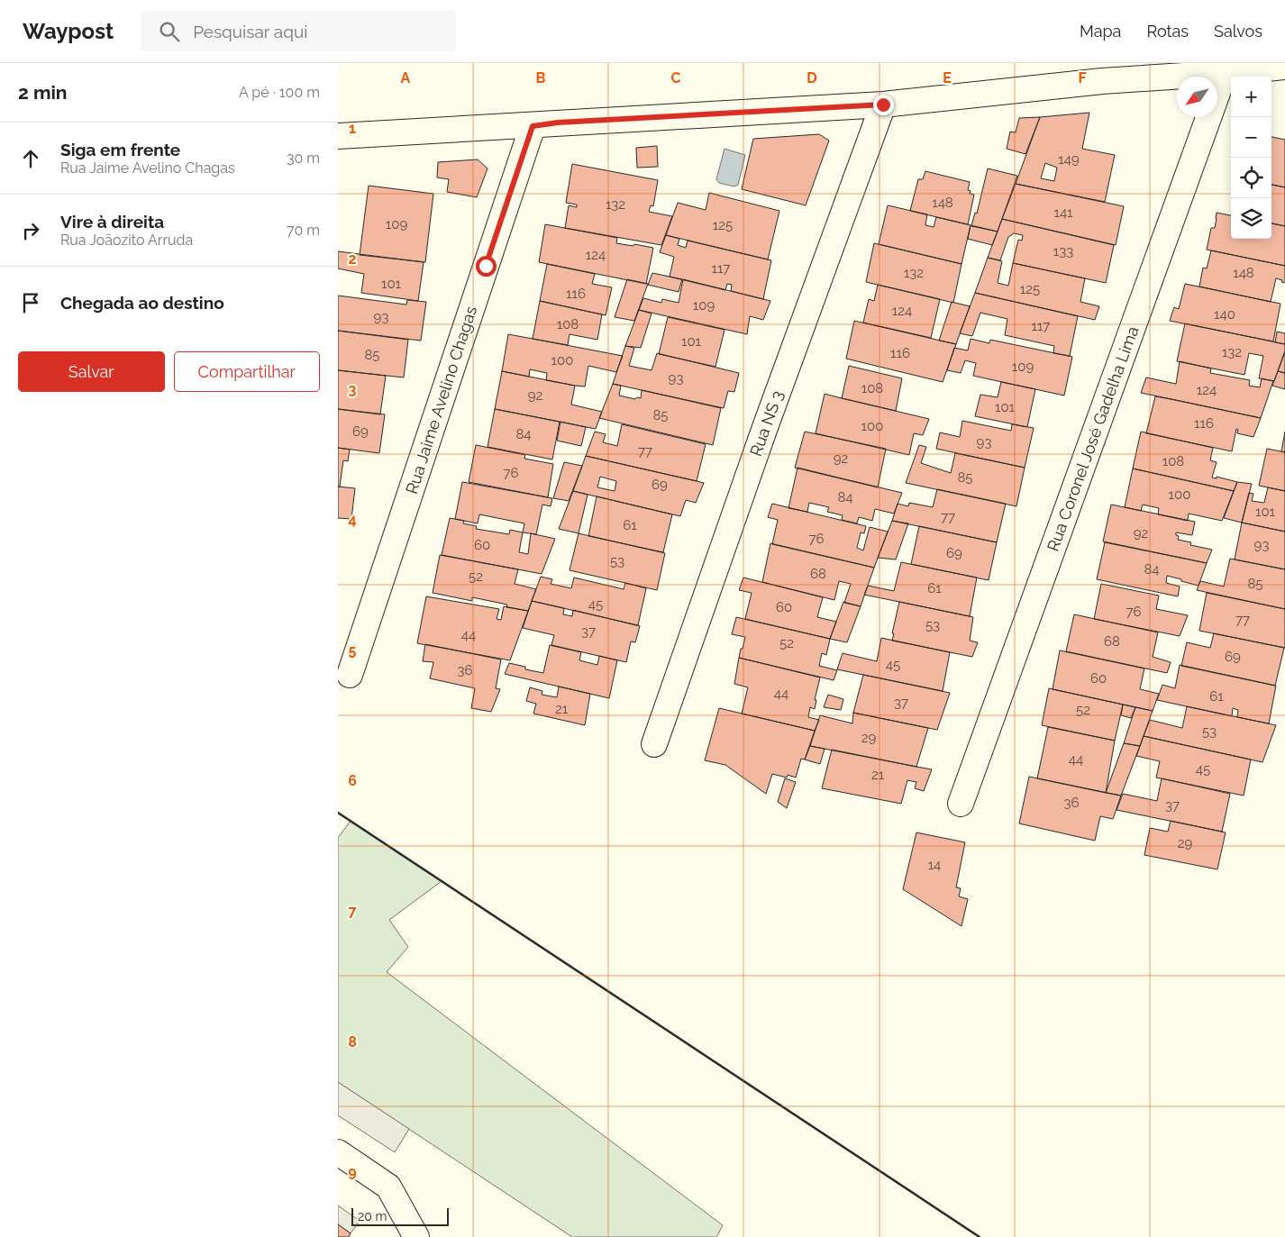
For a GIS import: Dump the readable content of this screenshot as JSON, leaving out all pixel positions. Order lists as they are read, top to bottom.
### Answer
{
  "streets": {
    "street": ["Rua Jaime Avelino Chagas", "Rua NS 3", "Rua Coronel José Gadelha Lima"]
  },
  "house_numbers": [
    "149",
    "148",
    "132",
    "141",
    "109",
    "125",
    "133",
    "124",
    "117",
    "132",
    "148",
    "101",
    "125",
    "116",
    "109",
    "124",
    "140",
    "93",
    "108",
    "117",
    "101",
    "132",
    "116",
    "85",
    "100",
    "109",
    "93",
    "108",
    "124",
    "92",
    "101",
    "85",
    "116",
    "100",
    "69",
    "84",
    "93",
    "77",
    "92",
    "108",
    "76",
    "85",
    "69",
    "100",
    "84",
    "101",
    "77",
    "61",
    "92",
    "76",
    "60",
    "93",
    "69",
    "53",
    "84",
    "68",
    "52",
    "85",
    "61",
    "45",
    "60",
    "76",
    "77",
    "53",
    "37",
    "44",
    "68",
    "52",
    "69",
    "45",
    "36",
    "60",
    "44",
    "61",
    "37",
    "21",
    "52",
    "53",
    "29",
    "44",
    "45",
    "21",
    "36",
    "37",
    "29",
    "14"
  ],
  "scale_bar": "20 m",
  "north": "bottom left",
  "page": {
    "header": "Waypost",
    "search": "Pesquisar aqui",
    "nav": ["Mapa", "Rotas", "Salvos"],
    "heading": ["2 min", "A pé · 100 m"],
    "map_buttons": ["+", "−"],
    "list": [
      ["Siga em frente", "Rua Jaime Avelino Chagas", "30 m"],
      ["Vire à direita", "Rua Joãozito Arruda", "70 m"],
      "Chegada ao destino"
    ],
    "buttons": ["Salvar", "Compartilhar"],
    "scale": "20 m"
  },
  "grid": {
    "columns": [
      "A",
      "B",
      "C",
      "D",
      "E",
      "F"
    ],
    "rows": [
      "1",
      "2",
      "3",
      "4",
      "5",
      "6",
      "7",
      "8",
      "9"
    ]
  }
}
